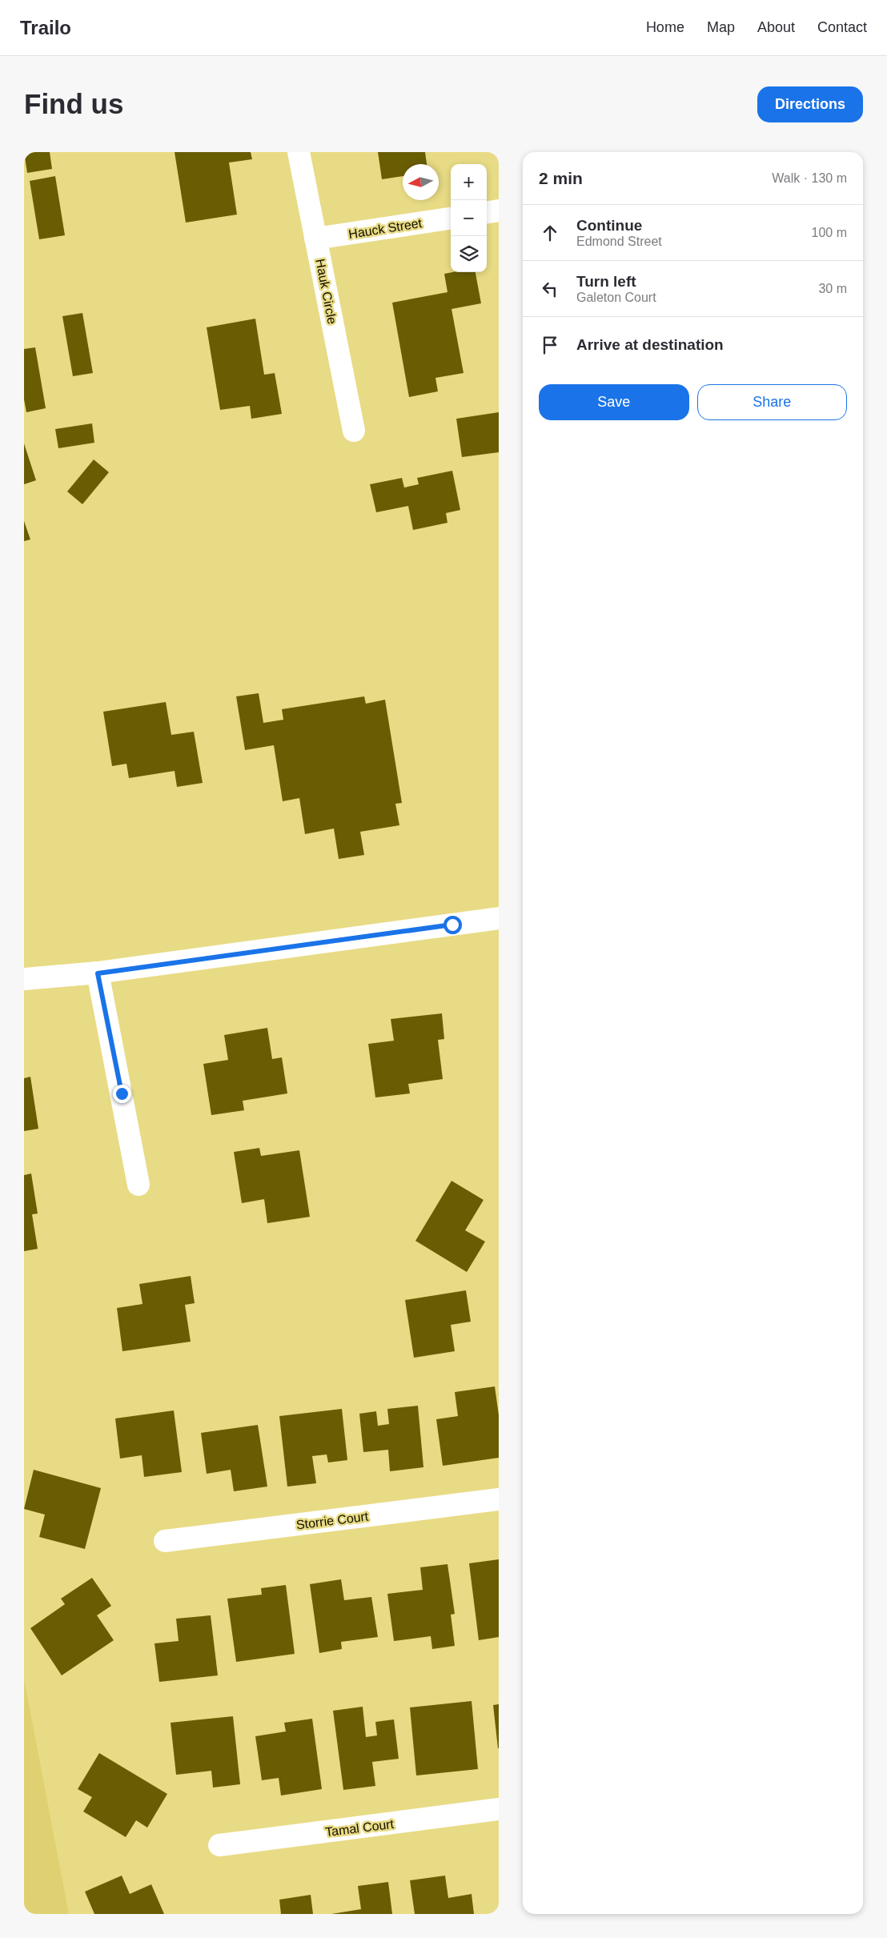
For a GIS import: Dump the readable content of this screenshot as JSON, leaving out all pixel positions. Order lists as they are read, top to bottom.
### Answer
{
  "streets": {
    "street": [
      "Hauck Street",
      "Hauk Circle",
      "Storrie Court",
      "Tamal Court"
    ]
  },
  "crossings": [
    ["Hauck Street", "Hauk Circle"]
  ],
  "north": "left",
  "page": {
    "header": "Trailo",
    "nav": [
      "Home",
      "Map",
      "About",
      "Contact"
    ],
    "buttons": [
      "Directions",
      ["Save", "Share"]
    ],
    "title": "Find us",
    "heading": ["2 min", "Walk · 130 m"],
    "map_buttons": ["+", "−"],
    "list": [
      ["Continue", "Edmond Street", "100 m"],
      ["Turn left", "Galeton Court", "30 m"],
      "Arrive at destination"
    ]
  }
}
